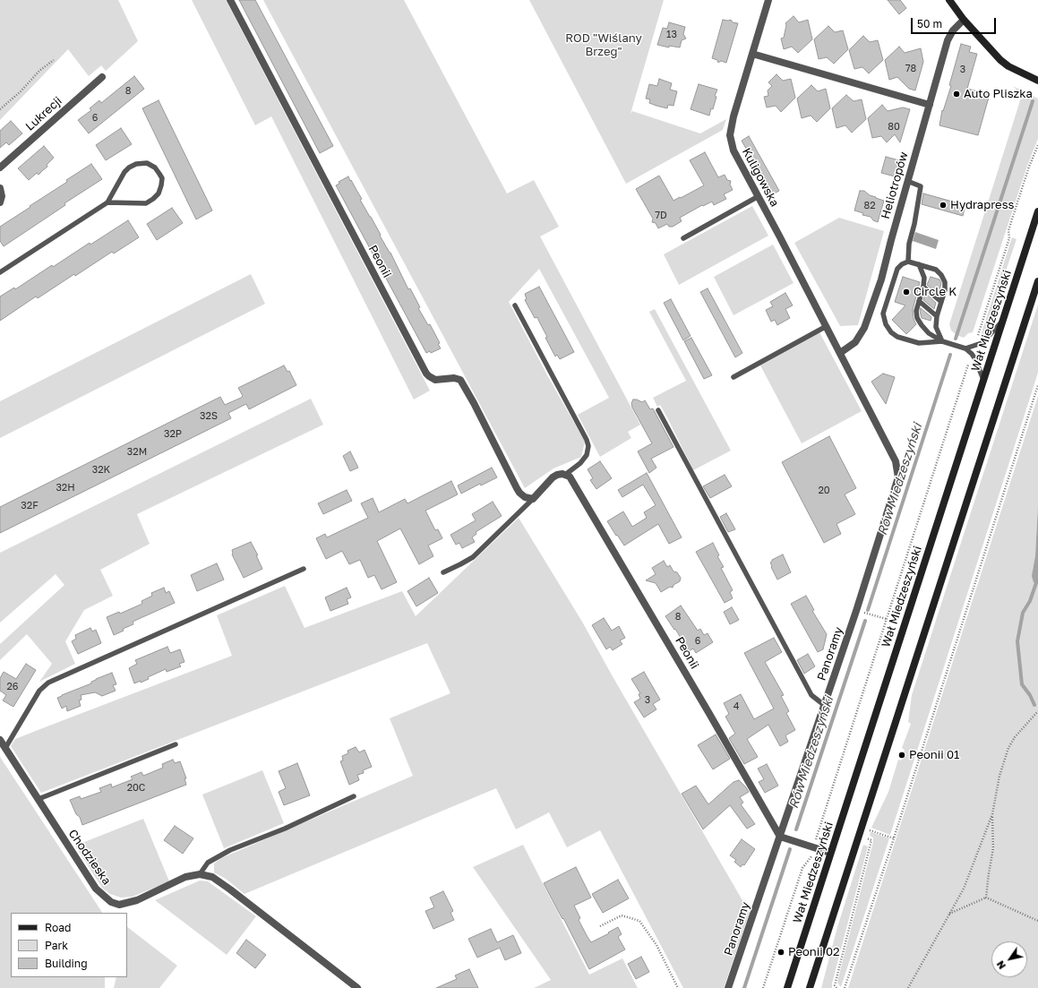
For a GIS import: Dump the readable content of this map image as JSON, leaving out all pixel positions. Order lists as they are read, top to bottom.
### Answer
{
  "streets": {
    "main road": ["Wał Miedzeszyński"],
    "street": [
      "Lukrecji",
      "Kuligowska",
      "Heliotropów",
      "Peonii",
      "Panoramy",
      "Chodzieska"
    ]
  },
  "crossings": [
    ["Kuligowska", "Heliotropów"],
    ["Kuligowska", "Panoramy"],
    ["Heliotropów", "Panoramy"],
    ["Peonii", "Panoramy"]
  ],
  "water": ["Rów Miedzeszyński"],
  "parks": ["ROD \"Wiślany Brzeg\""],
  "places": [
    "Auto Pliszka",
    "Hydrapress",
    "Circle K",
    "Peonii 01",
    "Peonii 02"
  ],
  "house_numbers": [
    "13",
    "78",
    "3",
    "8",
    "6",
    "80",
    "82",
    "7D",
    "32S",
    "32P",
    "32M",
    "32K",
    "32H",
    "20",
    "32F",
    "8",
    "6",
    "26",
    "3",
    "4",
    "20C"
  ],
  "legend": ["Road", "Park", "Building"],
  "scale_bar": "50 m",
  "north": "bottom left"
}
